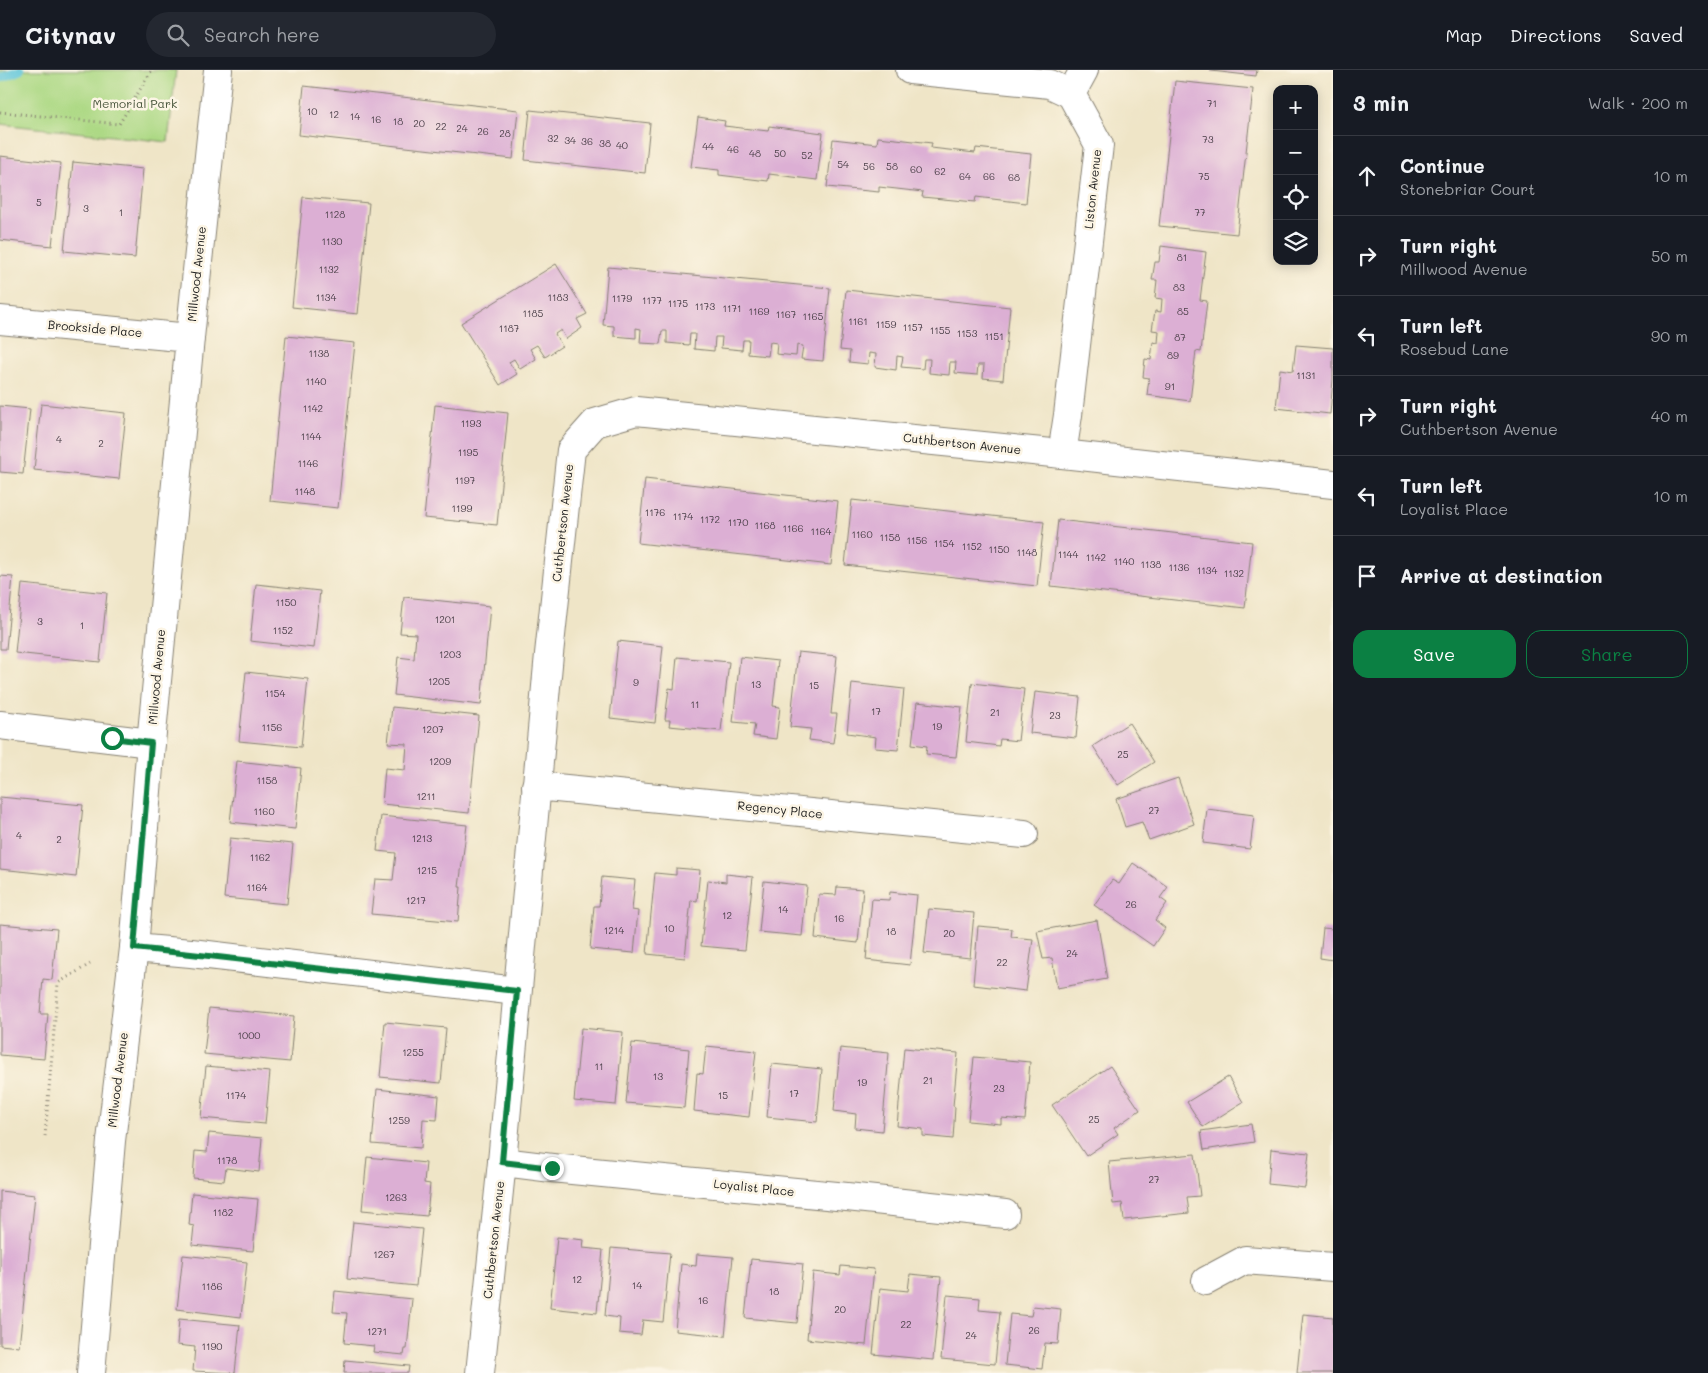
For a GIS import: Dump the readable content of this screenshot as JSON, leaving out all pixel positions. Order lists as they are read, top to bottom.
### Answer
{
  "streets": {
    "street": [
      "Liston Avenue",
      "Millwood Avenue",
      "Brookside Place",
      "Cuthbertson Avenue",
      "Regency Place",
      "Loyalist Place"
    ]
  },
  "crossings": [
    ["Liston Avenue", "Cuthbertson Avenue"],
    ["Millwood Avenue", "Brookside Place"],
    ["Cuthbertson Avenue", "Regency Place"],
    ["Cuthbertson Avenue", "Loyalist Place"]
  ],
  "parks": ["Memorial Park"],
  "house_numbers": [
    "71",
    "10",
    "12",
    "14",
    "16",
    "18",
    "20",
    "22",
    "24",
    "26",
    "28",
    "32",
    "73",
    "34",
    "36",
    "38",
    "40",
    "44",
    "46",
    "48",
    "50",
    "52",
    "54",
    "56",
    "58",
    "60",
    "62",
    "64",
    "66",
    "75",
    "68",
    "5",
    "3",
    "1",
    "77",
    "1128",
    "1130",
    "81",
    "1132",
    "83",
    "1134",
    "1183",
    "1179",
    "1177",
    "1175",
    "1173",
    "1171",
    "1169",
    "85",
    "1185",
    "1167",
    "1165",
    "1161",
    "1159",
    "1157",
    "1187",
    "1155",
    "1153",
    "1151",
    "87",
    "1138",
    "89",
    "1131",
    "1140",
    "91",
    "1142",
    "1193",
    "1144",
    "4",
    "2",
    "1195",
    "1146",
    "1197",
    "1148",
    "1199",
    "1176",
    "1174",
    "1172",
    "1170",
    "1168",
    "1166",
    "1164",
    "1160",
    "1158",
    "1156",
    "1154",
    "1152",
    "1150",
    "1148",
    "1144",
    "1142",
    "1140",
    "1138",
    "1136",
    "1134",
    "1132",
    "1150",
    "1201",
    "3",
    "1",
    "1152",
    "1203",
    "1205",
    "9",
    "13",
    "15",
    "1154",
    "11",
    "17",
    "21",
    "23",
    "19",
    "1156",
    "1207",
    "25",
    "1209",
    "1158",
    "1211",
    "27",
    "1160",
    "4",
    "1213",
    "2",
    "1162",
    "1215",
    "1164",
    "1217",
    "26",
    "14",
    "12",
    "16",
    "10",
    "1214",
    "18",
    "20",
    "24",
    "22",
    "1000",
    "1255",
    "11",
    "13",
    "21",
    "19",
    "23",
    "17",
    "1174",
    "15",
    "25",
    "1259",
    "1178",
    "27",
    "1263",
    "1182",
    "1267",
    "12",
    "14",
    "1186",
    "18",
    "16",
    "20",
    "22",
    "26",
    "1271",
    "24",
    "1190"
  ],
  "page": {
    "header": "Citynav",
    "search": "Search here",
    "nav": ["Map", "Directions", "Saved"],
    "heading": ["3 min", "Walk · 200 m"],
    "map_buttons": ["+", "−"],
    "list": [
      ["Continue", "Stonebriar Court", "10 m"],
      ["Turn right", "Millwood Avenue", "50 m"],
      ["Turn left", "Rosebud Lane", "90 m"],
      ["Turn right", "Cuthbertson Avenue", "40 m"],
      ["Turn left", "Loyalist Place", "10 m"],
      "Arrive at destination"
    ],
    "buttons": ["Save", "Share"]
  }
}
